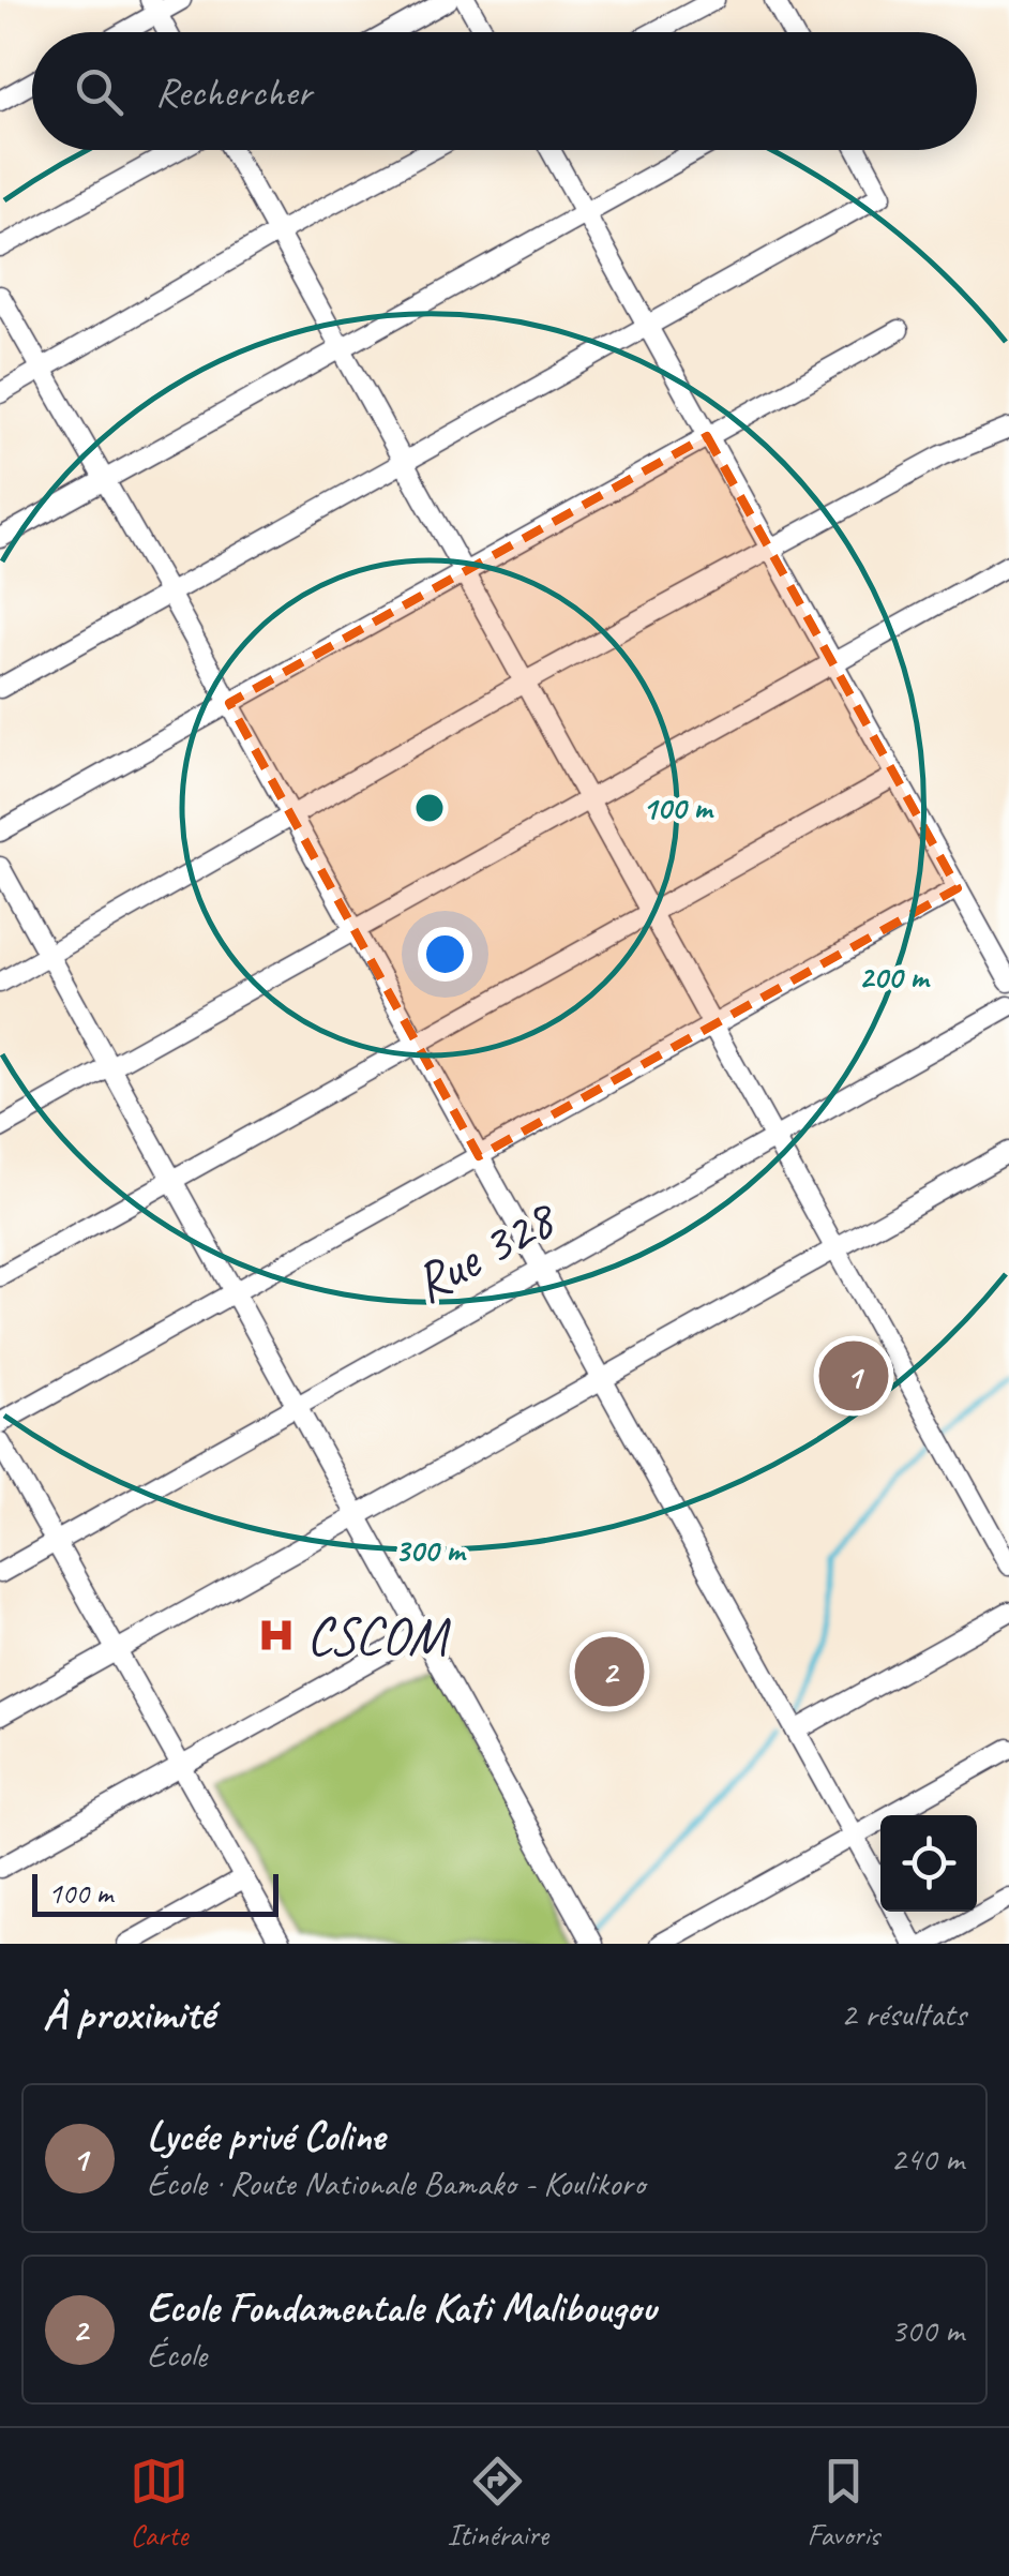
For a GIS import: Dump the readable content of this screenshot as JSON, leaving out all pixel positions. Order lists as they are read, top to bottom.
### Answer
{
  "streets": {
    "street": ["Rue 328"]
  },
  "places": {
    "hospital": ["CSCOM"]
  },
  "scale_bar": "100 m",
  "page": {
    "search": "Rechercher",
    "pins": ["1", "2"],
    "scale": "100 m",
    "heading": ["À proximité", "2 résultats"],
    "list": [
      {
        "mark": "1",
        "name": "Lycée privé Coline",
        "note": "École · Route Nationale Bamako - Koulikoro",
        "value": "240 m"
      },
      {
        "mark": "2",
        "name": "Ecole Fondamentale Kati Malibougou",
        "note": "École",
        "value": "300 m"
      }
    ],
    "nav": ["Carte", "Itinéraire", "Favoris"]
  },
  "rings": ["100 m", "200 m", "300 m"]
}
